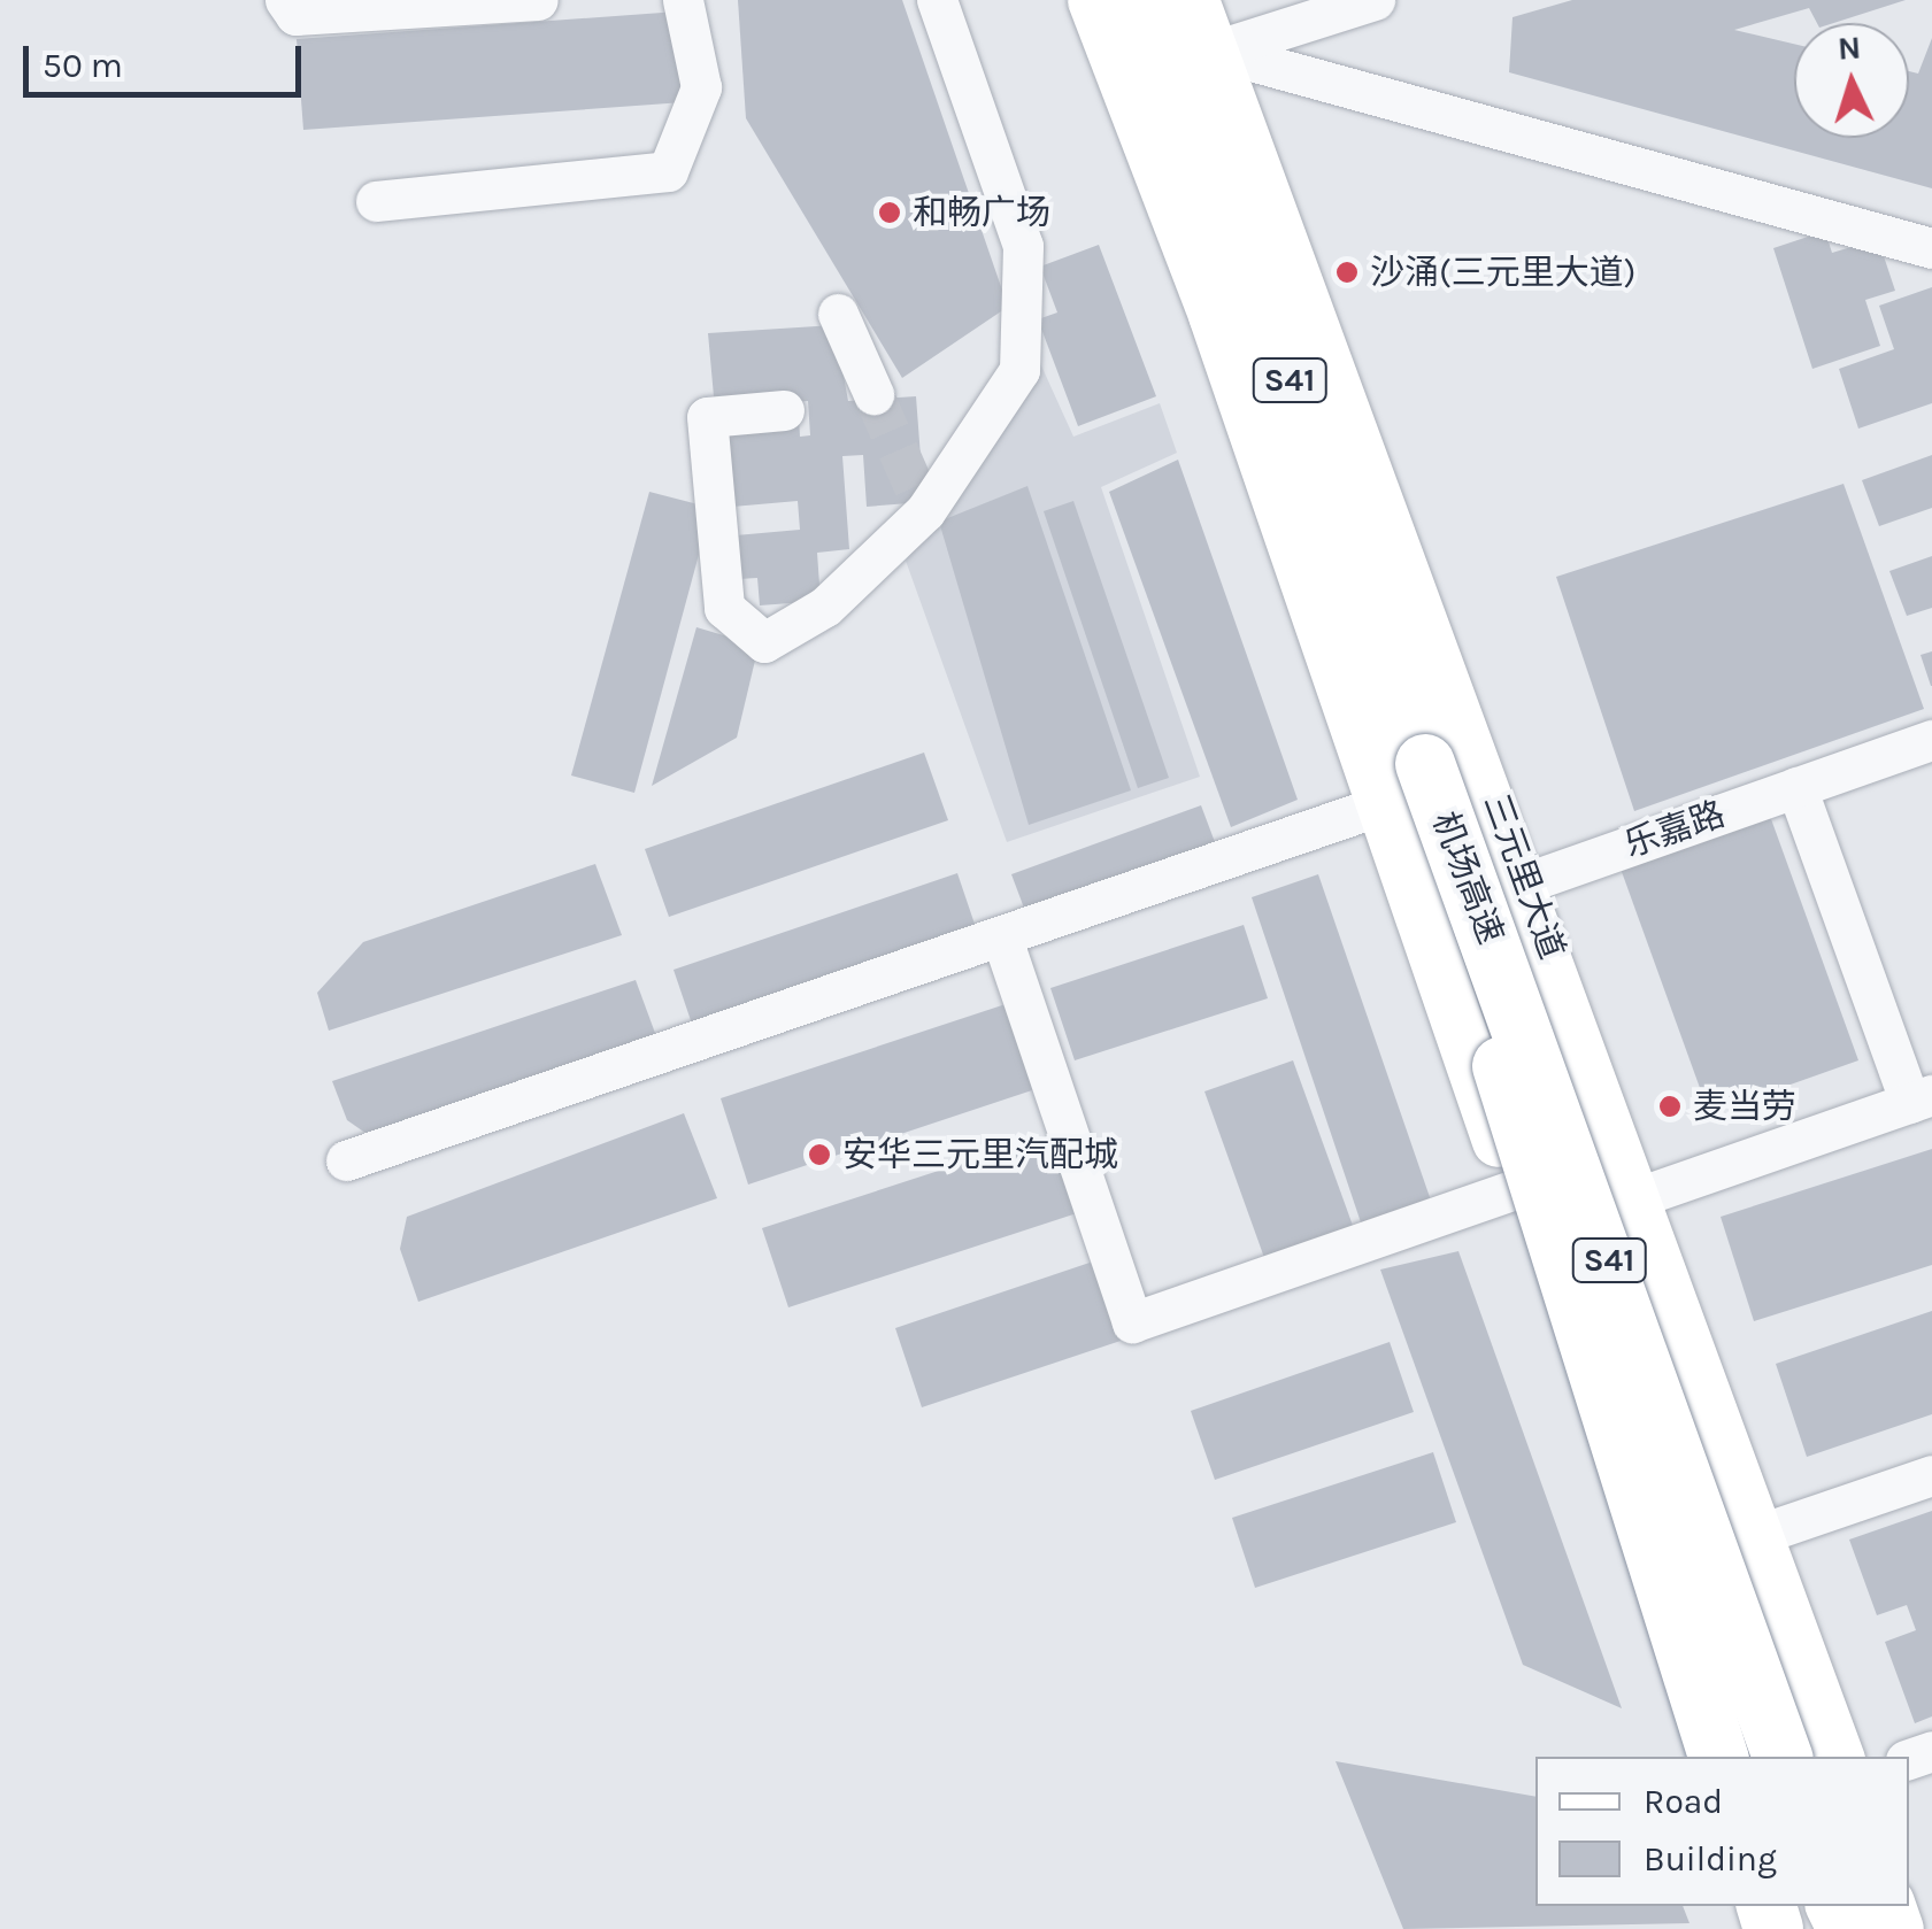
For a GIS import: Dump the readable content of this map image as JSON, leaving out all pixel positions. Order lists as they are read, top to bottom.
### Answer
{
  "streets": {
    "highway": ["S41", "机场高速"],
    "main road": ["三元里大道"],
    "street": ["乐嘉路"]
  },
  "crossings": [
    ["乐嘉路", "三元里大道"],
    ["三元里大道", "机场高速"]
  ],
  "places": [
    "和畅广场",
    "沙涌(三元里大道)",
    "麦当劳",
    "安华三元里汽配城"
  ],
  "legend": ["Road", "Building"],
  "scale_bar": "50 m",
  "north": "top"
}
